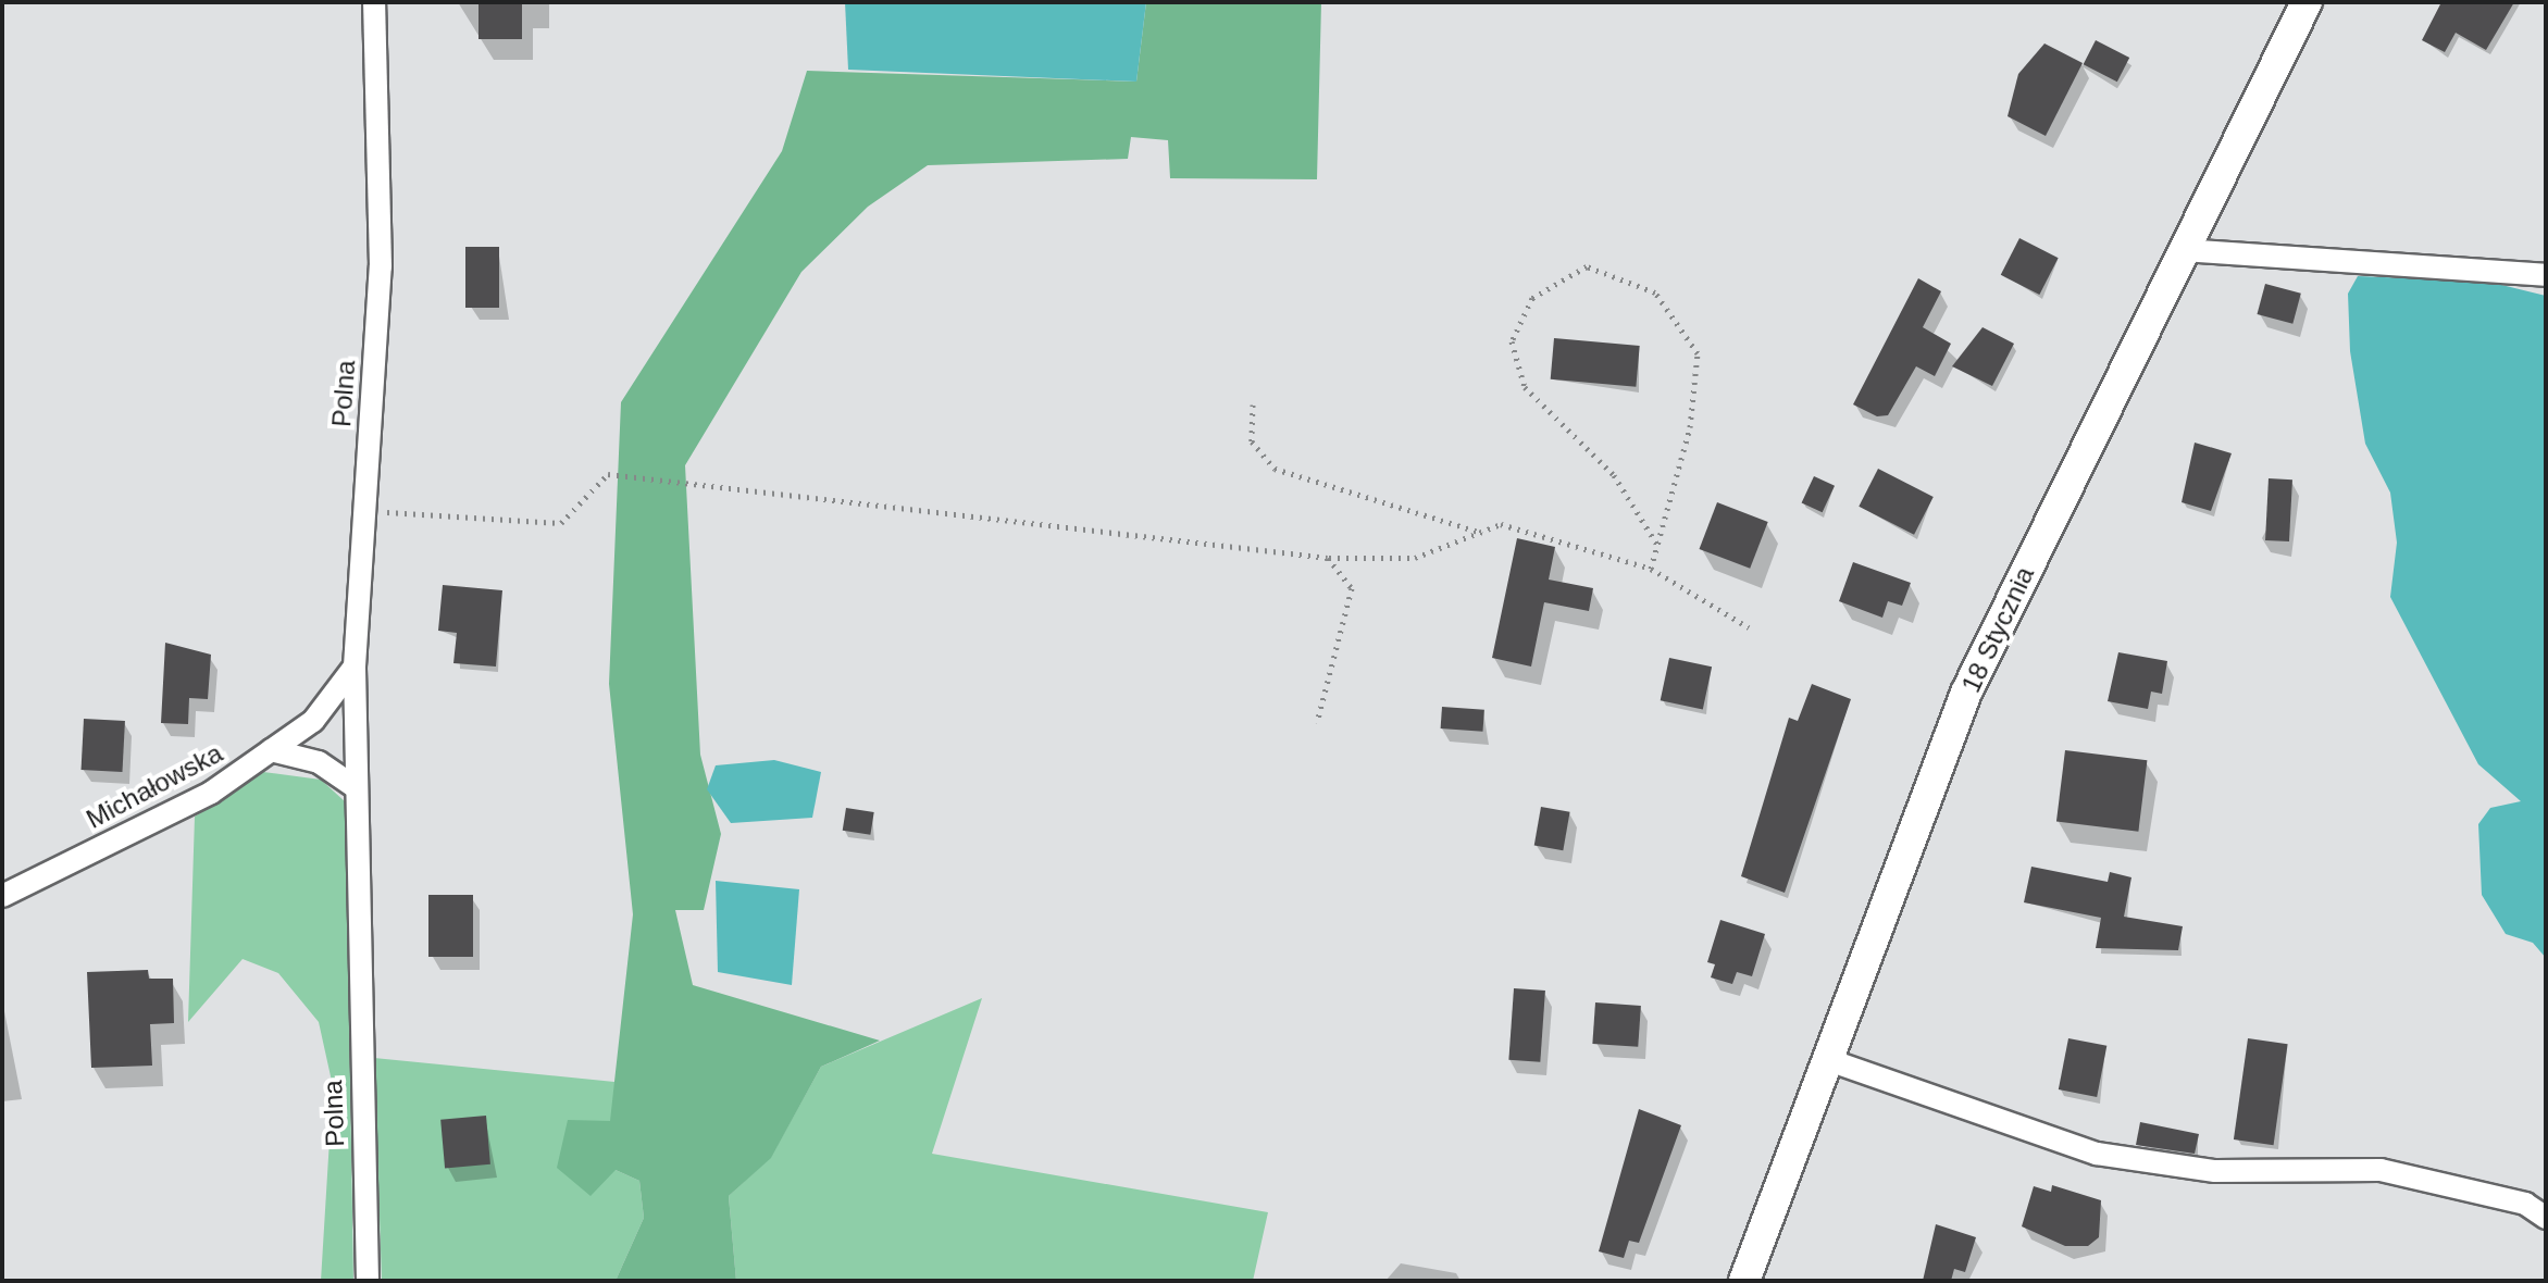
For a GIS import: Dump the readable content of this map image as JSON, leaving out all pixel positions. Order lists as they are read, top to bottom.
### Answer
{
  "streets": {
    "street": ["Polna", "18 Stycznia", "Michałowska"]
  },
  "crossings": [
    ["Polna", "Michałowska"]
  ]
}
